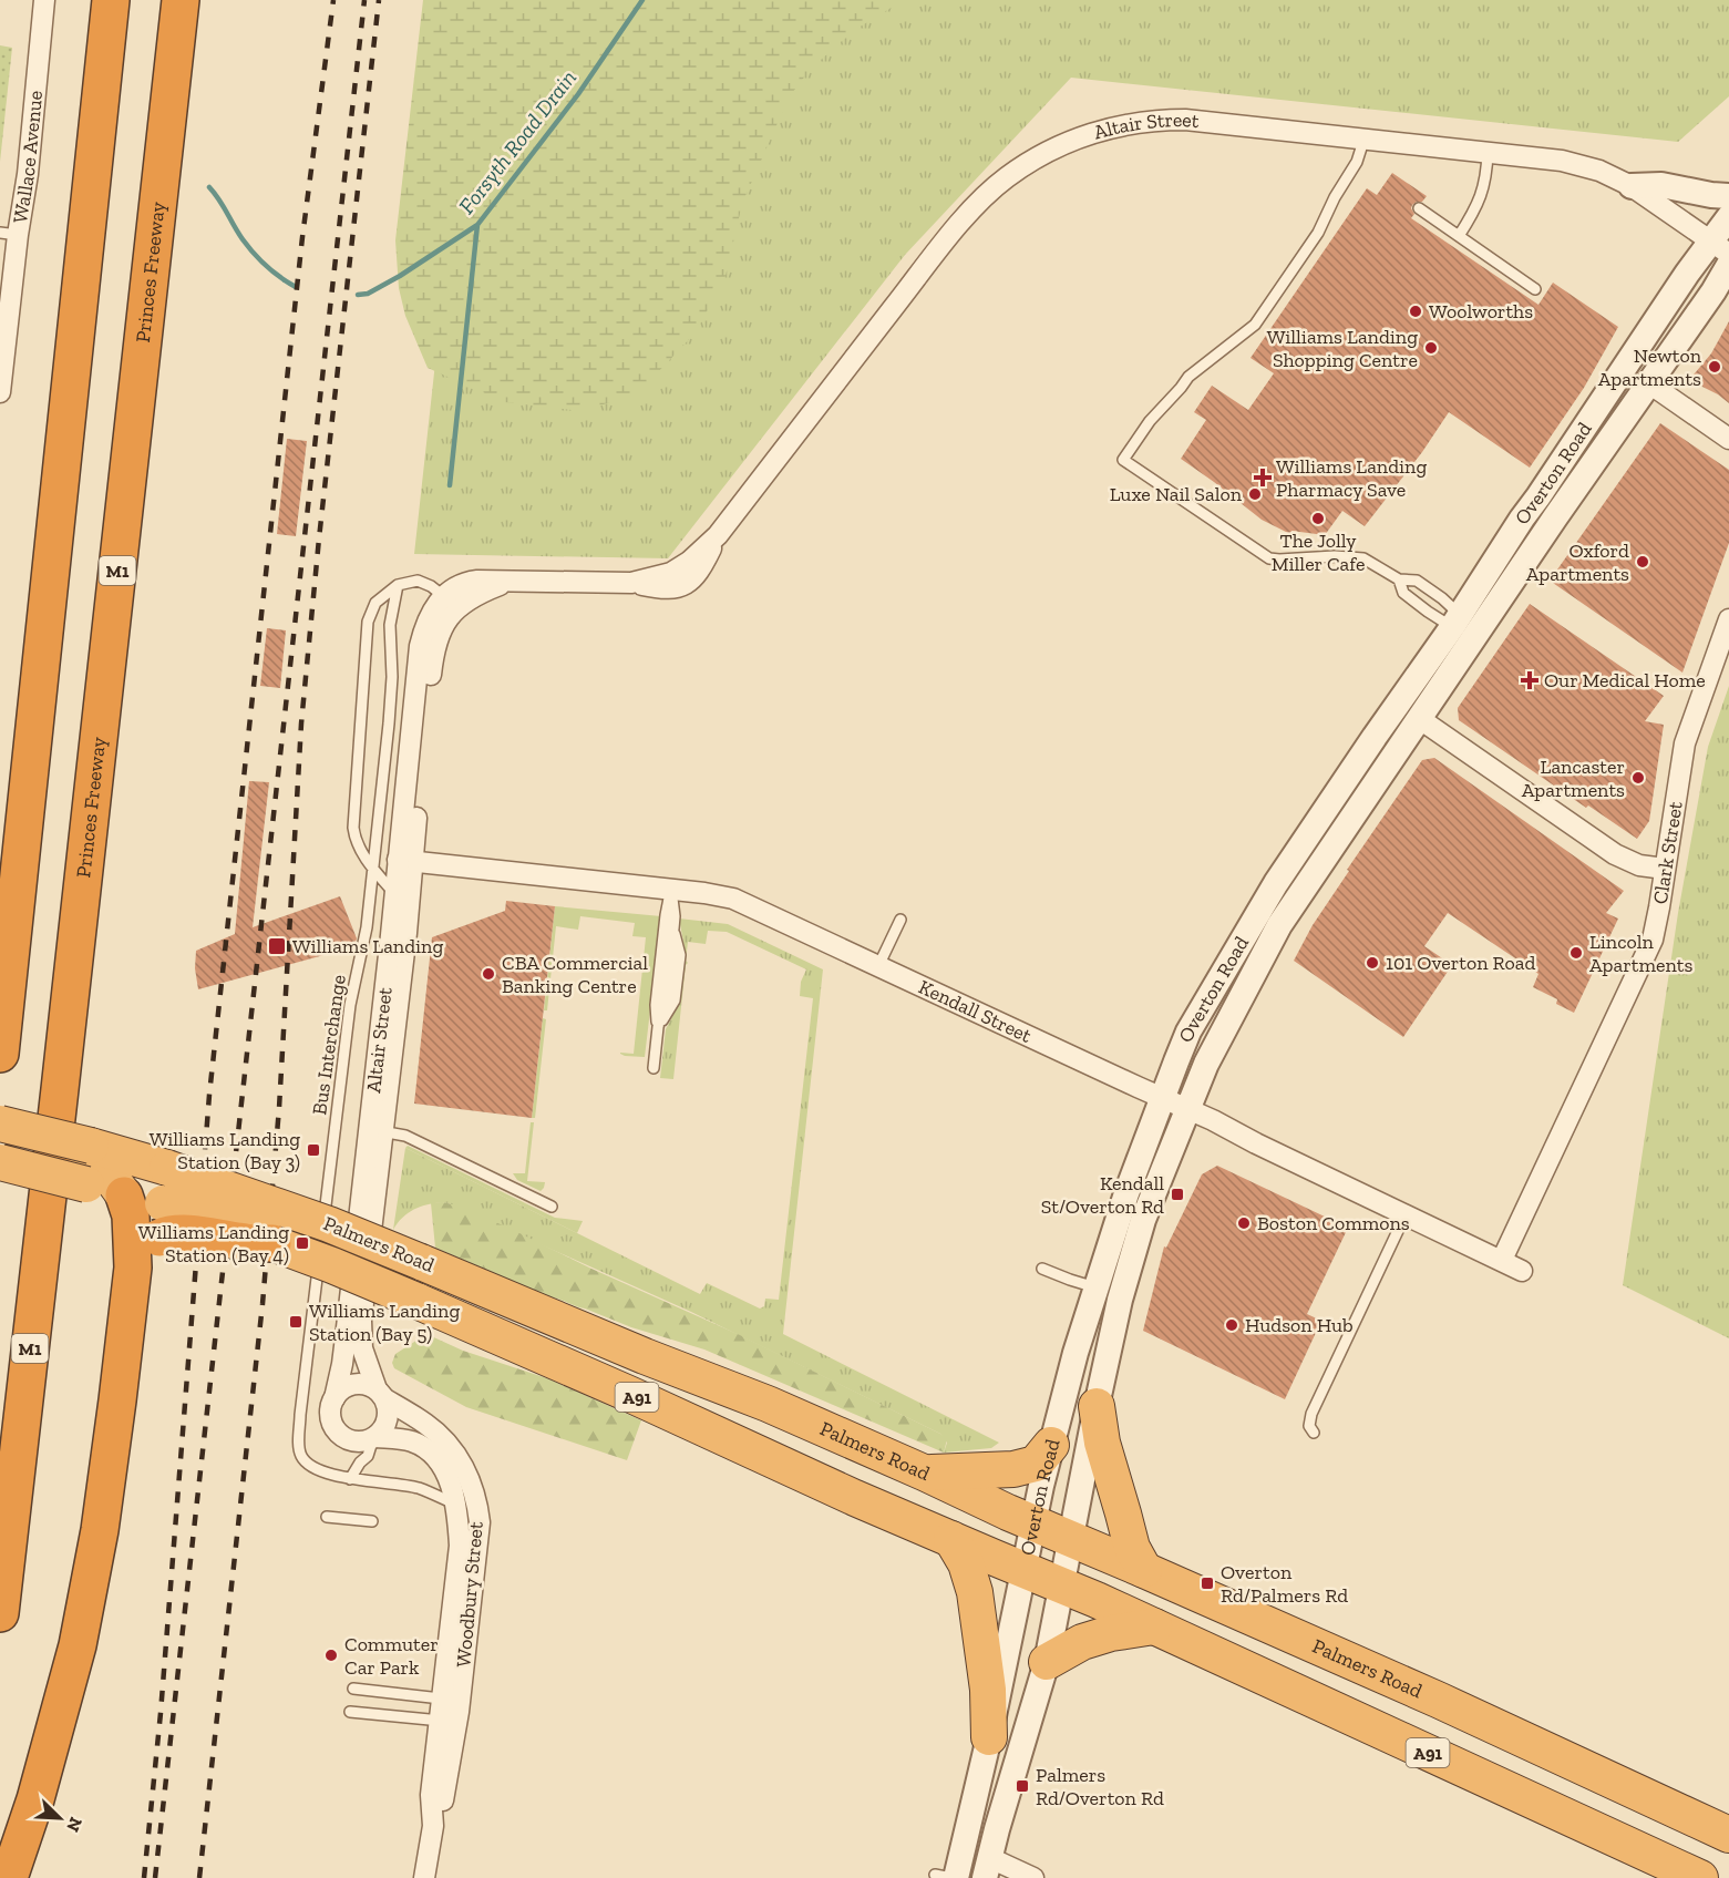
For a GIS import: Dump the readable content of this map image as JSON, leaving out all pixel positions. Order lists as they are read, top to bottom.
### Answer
{
  "streets": {
    "highway": [
      "Princes Freeway",
      "M1",
      "Palmers Road",
      "A91"
    ],
    "street": [
      "Altair Street",
      "Wallace Avenue",
      "Overton Road",
      "Clark Street",
      "Kendall Street",
      "Woodbury Street"
    ],
    "lane": ["Bus Interchange"]
  },
  "crossings": [
    ["Altair Street", "Overton Road"],
    ["Altair Street", "Kendall Street"],
    ["Altair Street", "Woodbury Street"],
    ["Overton Road", "Kendall Street"],
    ["Overton Road", "Palmers Road"],
    ["Clark Street", "Kendall Street"],
    ["Bus Interchange", "Woodbury Street"]
  ],
  "water": ["Forsyth Road Drain"],
  "places": {
    "other": [
      "Woolworths",
      "Williams Landing Shopping Centre",
      "Newton Apartments",
      "Luxe Nail Salon",
      "The Jolly Miller Cafe",
      "Oxford Apartments",
      "Lancaster Apartments",
      "Lincoln Apartments",
      "101 Overton Road",
      "CBA Commercial Banking Centre",
      "Boston Commons",
      "Hudson Hub",
      "Commuter Car Park"
    ],
    "health": ["Williams Landing Pharmacy Save", "Our Medical Home"],
    "transit": [
      "Williams Landing",
      "Williams Landing Station (Bay 3)",
      "Kendall St/Overton Rd",
      "Williams Landing Station (Bay 4)",
      "Williams Landing Station (Bay 5)",
      "Overton Rd/Palmers Rd",
      "Palmers Rd/Overton Rd"
    ]
  },
  "north": "bottom right"
}
